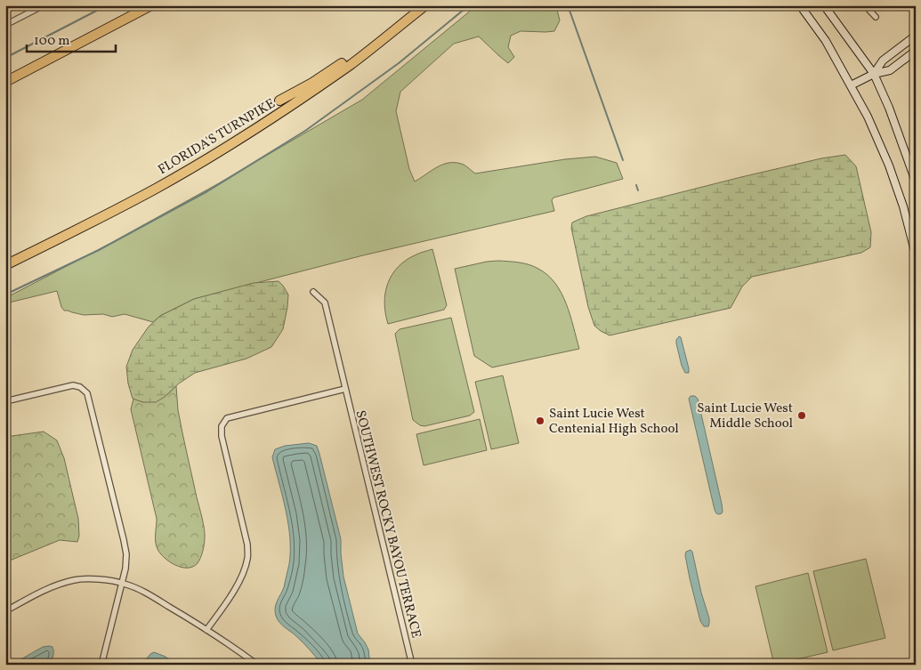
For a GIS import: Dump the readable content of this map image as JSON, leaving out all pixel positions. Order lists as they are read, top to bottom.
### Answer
{
  "streets": {
    "highway": ["FLORIDA'S TURNPIKE"],
    "street": ["SOUTHWEST ROCKY BAYOU TERRACE"]
  },
  "places": ["Saint Lucie West Middle School", "Saint Lucie West Centenial High School"],
  "scale_bar": "100 m"
}
